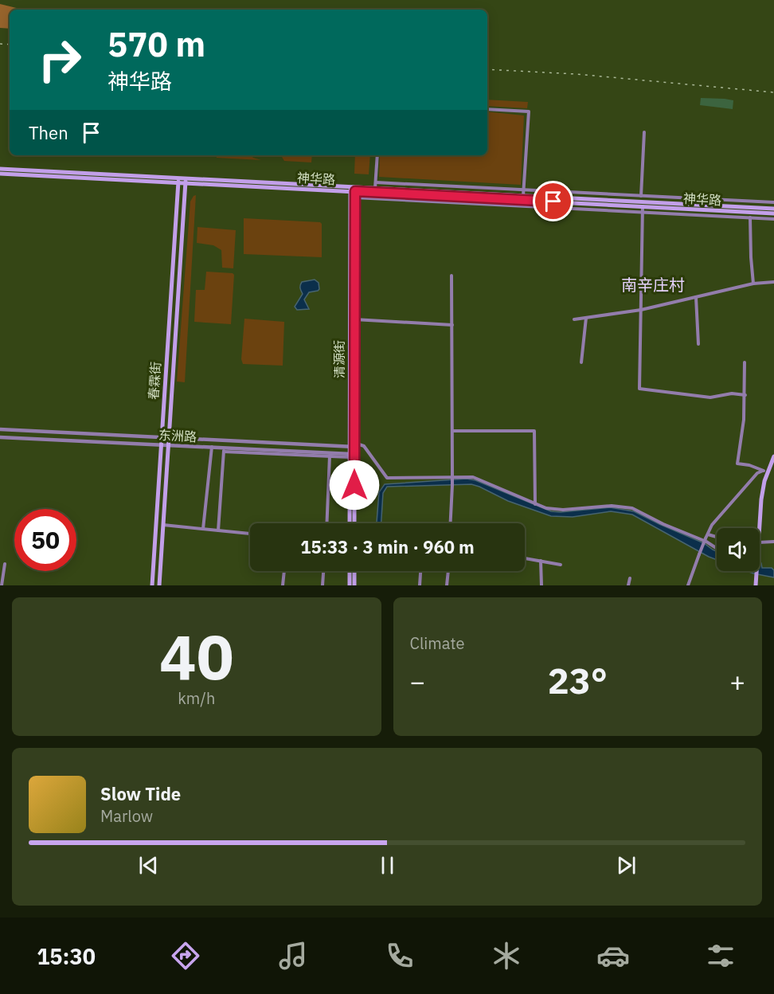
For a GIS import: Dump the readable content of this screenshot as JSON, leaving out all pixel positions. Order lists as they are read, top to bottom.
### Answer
{
  "streets": {
    "main road": ["神华路", "清源街", "春霖街"],
    "street": ["东洲路"]
  },
  "crossings": [
    ["神华路", "清源街"],
    ["神华路", "春霖街"],
    ["清源街", "东洲路"],
    ["春霖街", "东洲路"]
  ],
  "districts": ["南辛庄村"],
  "page": {
    "turn": ["570 m", "神华路"],
    "then": "Then",
    "limit": "50",
    "trip": "15:33 · 3 min · 960 m",
    "tile": [
      ["40", "km/h"],
      "Climate"
    ],
    "heat": ["−", "23°", "+"],
    "song": ["Slow Tide", "Marlow"],
    "tabs": "15:30"
  }
}
